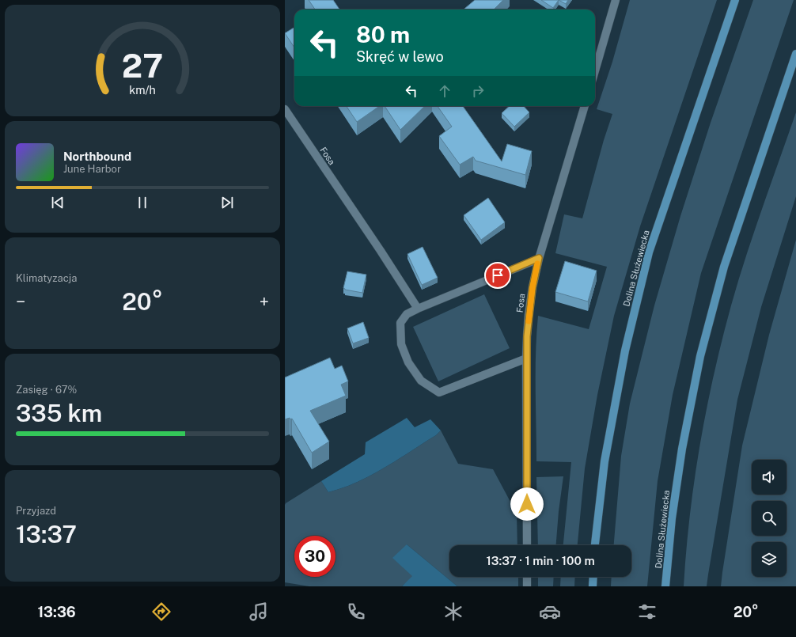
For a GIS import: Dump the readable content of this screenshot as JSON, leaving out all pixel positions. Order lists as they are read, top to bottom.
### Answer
{
  "streets": {
    "main road": ["Dolina Służewiecka"],
    "street": ["Fosa"]
  },
  "page": {
    "turn": ["80 m", "Skręć w lewo"],
    "song": ["Northbound", "June Harbor"],
    "tile": [
      "Klimatyzacja",
      ["Zasięg · 67%", "335 km"],
      ["Przyjazd", "13:37"]
    ],
    "heat": ["−", "20°", "+"],
    "limit": "30",
    "trip": "13:37 · 1 min · 100 m",
    "tabs": ["13:36", "20°"],
    "gauge": ["27", "km/h"]
  }
}
